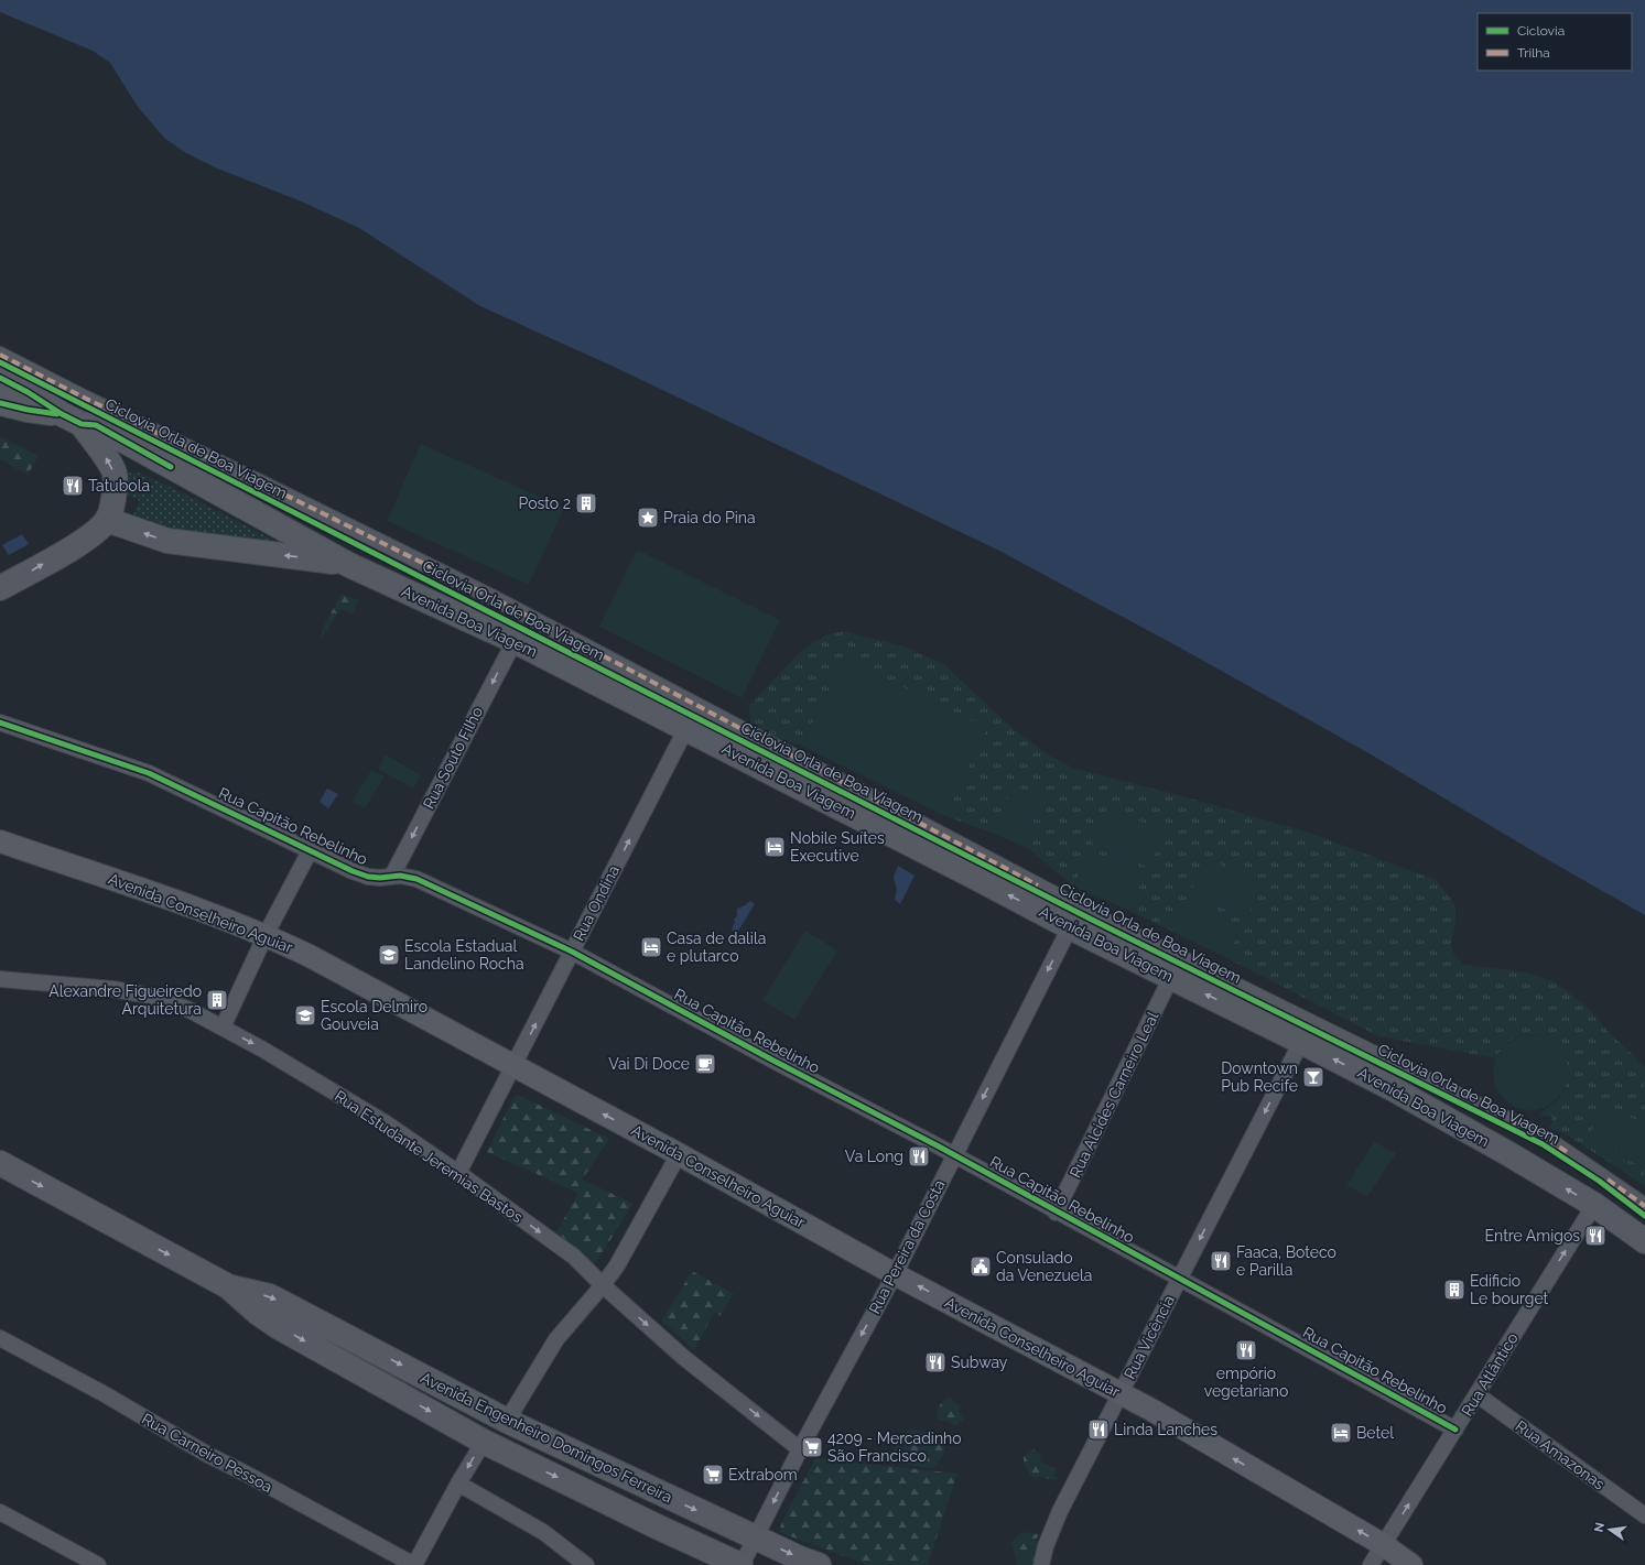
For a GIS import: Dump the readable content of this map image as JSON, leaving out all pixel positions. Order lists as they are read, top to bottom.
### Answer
{
  "streets": {
    "main road": ["Avenida Boa Viagem", "Avenida Conselheiro Aguiar", "Avenida Engenheiro Domingos Ferreira"],
    "street": [
      "Rua Souto Filho",
      "Rua Capitão Rebelinho",
      "Rua Ondina",
      "Rua Alcides Carneiro Leal",
      "Rua Estudante Jeremias Bastos",
      "Rua Pereira da Costa",
      "Rua Vicência",
      "Rua Atlântico",
      "Rua Carneiro Pessoa",
      "Rua Amazonas"
    ],
    "cycle path": ["Ciclovia Orla de Boa Viagem"]
  },
  "crossings": [
    ["Avenida Boa Viagem", "Rua Souto Filho"],
    ["Avenida Boa Viagem", "Rua Ondina"],
    ["Avenida Boa Viagem", "Rua Alcides Carneiro Leal"],
    ["Avenida Boa Viagem", "Rua Pereira da Costa"],
    ["Avenida Boa Viagem", "Rua Vicência"],
    ["Avenida Boa Viagem", "Rua Atlântico"],
    ["Rua Souto Filho", "Rua Capitão Rebelinho"],
    ["Rua Capitão Rebelinho", "Rua Ondina"],
    ["Rua Capitão Rebelinho", "Rua Alcides Carneiro Leal"],
    ["Rua Capitão Rebelinho", "Rua Pereira da Costa"],
    ["Rua Capitão Rebelinho", "Rua Vicência"],
    ["Rua Capitão Rebelinho", "Rua Atlântico"],
    ["Rua Ondina", "Avenida Conselheiro Aguiar"],
    ["Rua Ondina", "Rua Estudante Jeremias Bastos"],
    ["Avenida Conselheiro Aguiar", "Rua Pereira da Costa"],
    ["Avenida Conselheiro Aguiar", "Rua Vicência"],
    ["Avenida Conselheiro Aguiar", "Rua Atlântico"],
    ["Rua Estudante Jeremias Bastos", "Rua Pereira da Costa"],
    ["Rua Pereira da Costa", "Avenida Engenheiro Domingos Ferreira"],
    ["Rua Atlântico", "Rua Amazonas"]
  ],
  "one_way": [
    "Avenida Boa Viagem",
    "Rua Souto Filho",
    "Rua Ondina",
    "Avenida Conselheiro Aguiar",
    "Rua Estudante Jeremias Bastos",
    "Rua Pereira da Costa",
    "Rua Vicência",
    "Rua Atlântico",
    "Avenida Engenheiro Domingos Ferreira"
  ],
  "places": {
    "restaurant": [
      "Tatubola",
      "Va Long",
      "Entre Amigos",
      "Faaca, Boteco e Parilla",
      "empório vegetariano",
      "Subway",
      "Linda Lanches"
    ],
    "building": ["Posto 2", "Alexandre Figueiredo Arquitetura", "Edificio Le bourget"],
    "place": ["Praia do Pina"],
    "hotel": ["Nobile Suítes Executive", "Casa de dalila e plutarco", "Betel"],
    "school or university": ["Escola Estadual Landelino Rocha", "Escola Delmiro Gouveia"],
    "cafe": ["Vai Di Doce"],
    "bar": ["Downtown Pub Recife"],
    "public building": ["Consulado da Venezuela"],
    "supermarket": ["4209 - Mercadinho São Francisco", "Extrabom"]
  },
  "legend": ["Ciclovia", "Trilha"],
  "north": "left"
}
